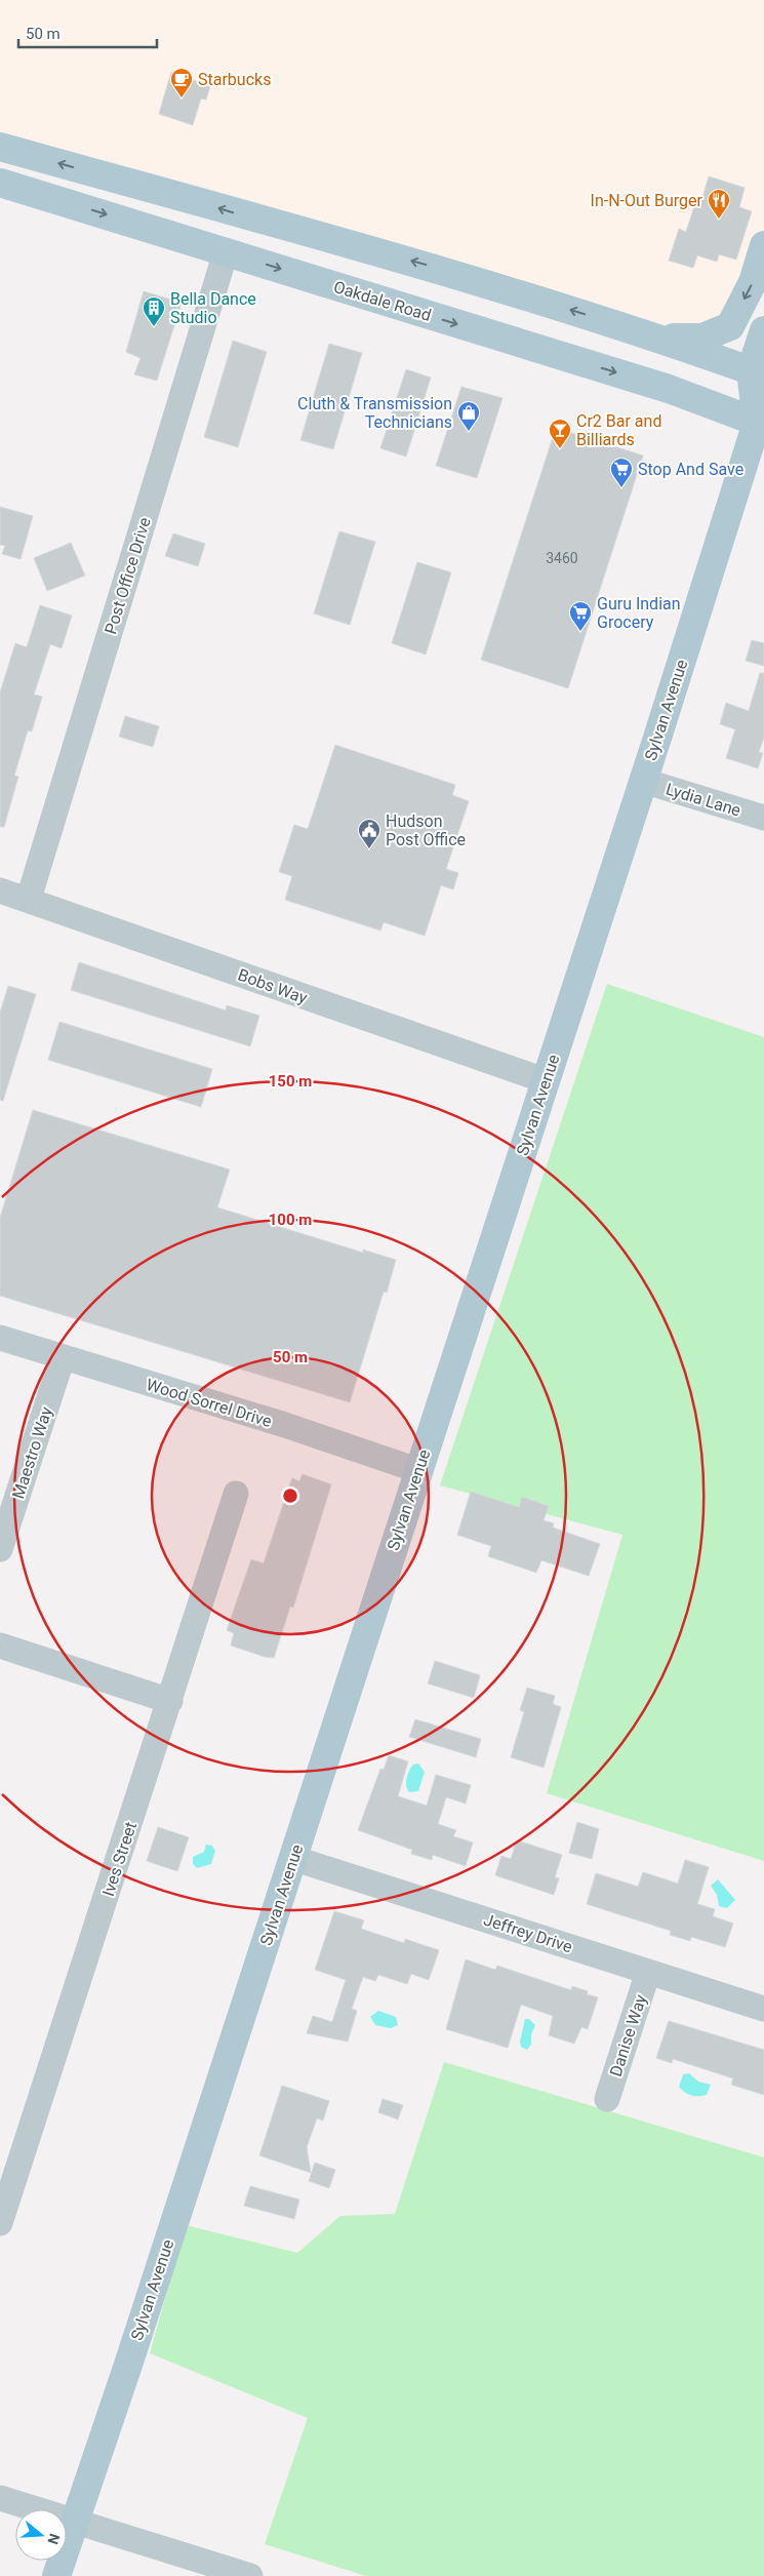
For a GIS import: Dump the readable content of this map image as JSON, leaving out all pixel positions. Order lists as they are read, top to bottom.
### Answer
{
  "streets": {
    "main road": ["Oakdale Road", "Sylvan Avenue"],
    "street": [
      "Post Office Drive",
      "Lydia Lane",
      "Bobs Way",
      "Wood Sorrel Drive",
      "Maestro Way",
      "Ives Street",
      "Jeffrey Drive",
      "Danise Way"
    ]
  },
  "crossings": [
    ["Oakdale Road", "Post Office Drive"],
    ["Oakdale Road", "Sylvan Avenue"],
    ["Post Office Drive", "Bobs Way"],
    ["Sylvan Avenue", "Lydia Lane"],
    ["Sylvan Avenue", "Bobs Way"],
    ["Sylvan Avenue", "Wood Sorrel Drive"],
    ["Sylvan Avenue", "Jeffrey Drive"],
    ["Wood Sorrel Drive", "Maestro Way"],
    ["Jeffrey Drive", "Danise Way"]
  ],
  "places": {
    "cafe": ["Starbucks"],
    "restaurant": ["In-N-Out Burger"],
    "building": ["Bella Dance Studio"],
    "shop": ["Cluth & Transmission Technicians"],
    "bar": ["Cr2 Bar and Billiards"],
    "supermarket": ["Stop And Save", "Guru Indian Grocery"],
    "public building": ["Hudson Post Office"]
  },
  "house_numbers": ["3460"],
  "scale_bar": "50 m",
  "north": "right",
  "rings": ["150 m", "100 m", "50 m"]
}
